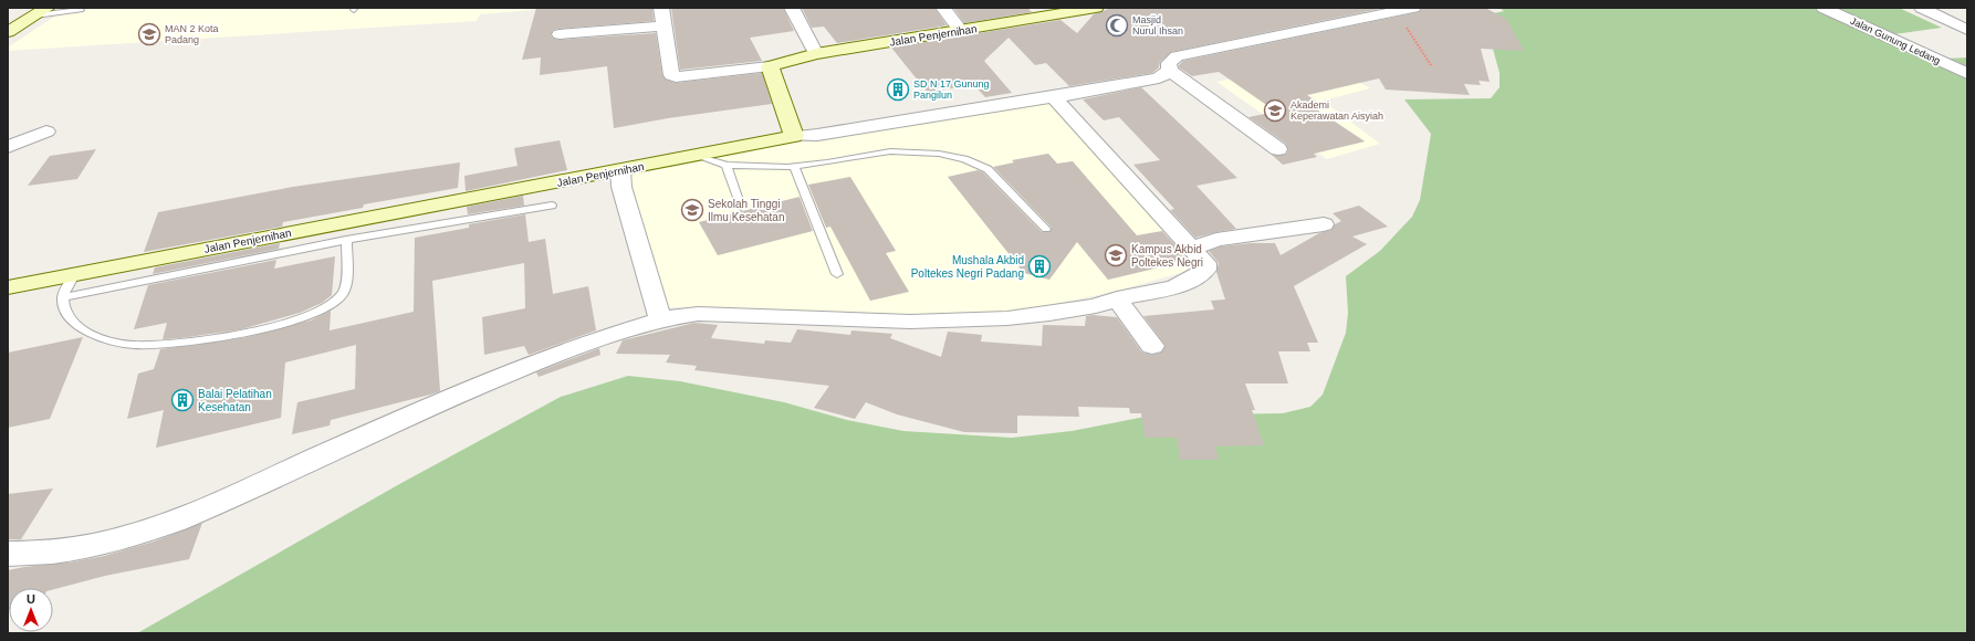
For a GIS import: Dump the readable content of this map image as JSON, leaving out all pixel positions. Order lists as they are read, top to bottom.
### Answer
{
  "streets": {
    "street": ["Jalan Penjernihan", "Jalan Gunung Ledang"]
  },
  "places": {
    "mosque": ["Masjid Nurul Ihsan"],
    "school or university": [
      "MAN 2 Kota Padang",
      "Akademi Keperawatan Aisyiah",
      "Sekolah Tinggi Ilmu Kesehatan",
      "Kampus Akbid Poltekes Negri"
    ],
    "building": ["SD N 17 Gunung Pangilun", "Mushala Akbid Poltekes Negri Padang", "Balai Pelatihan Kesehatan"]
  },
  "north": "top"
}
